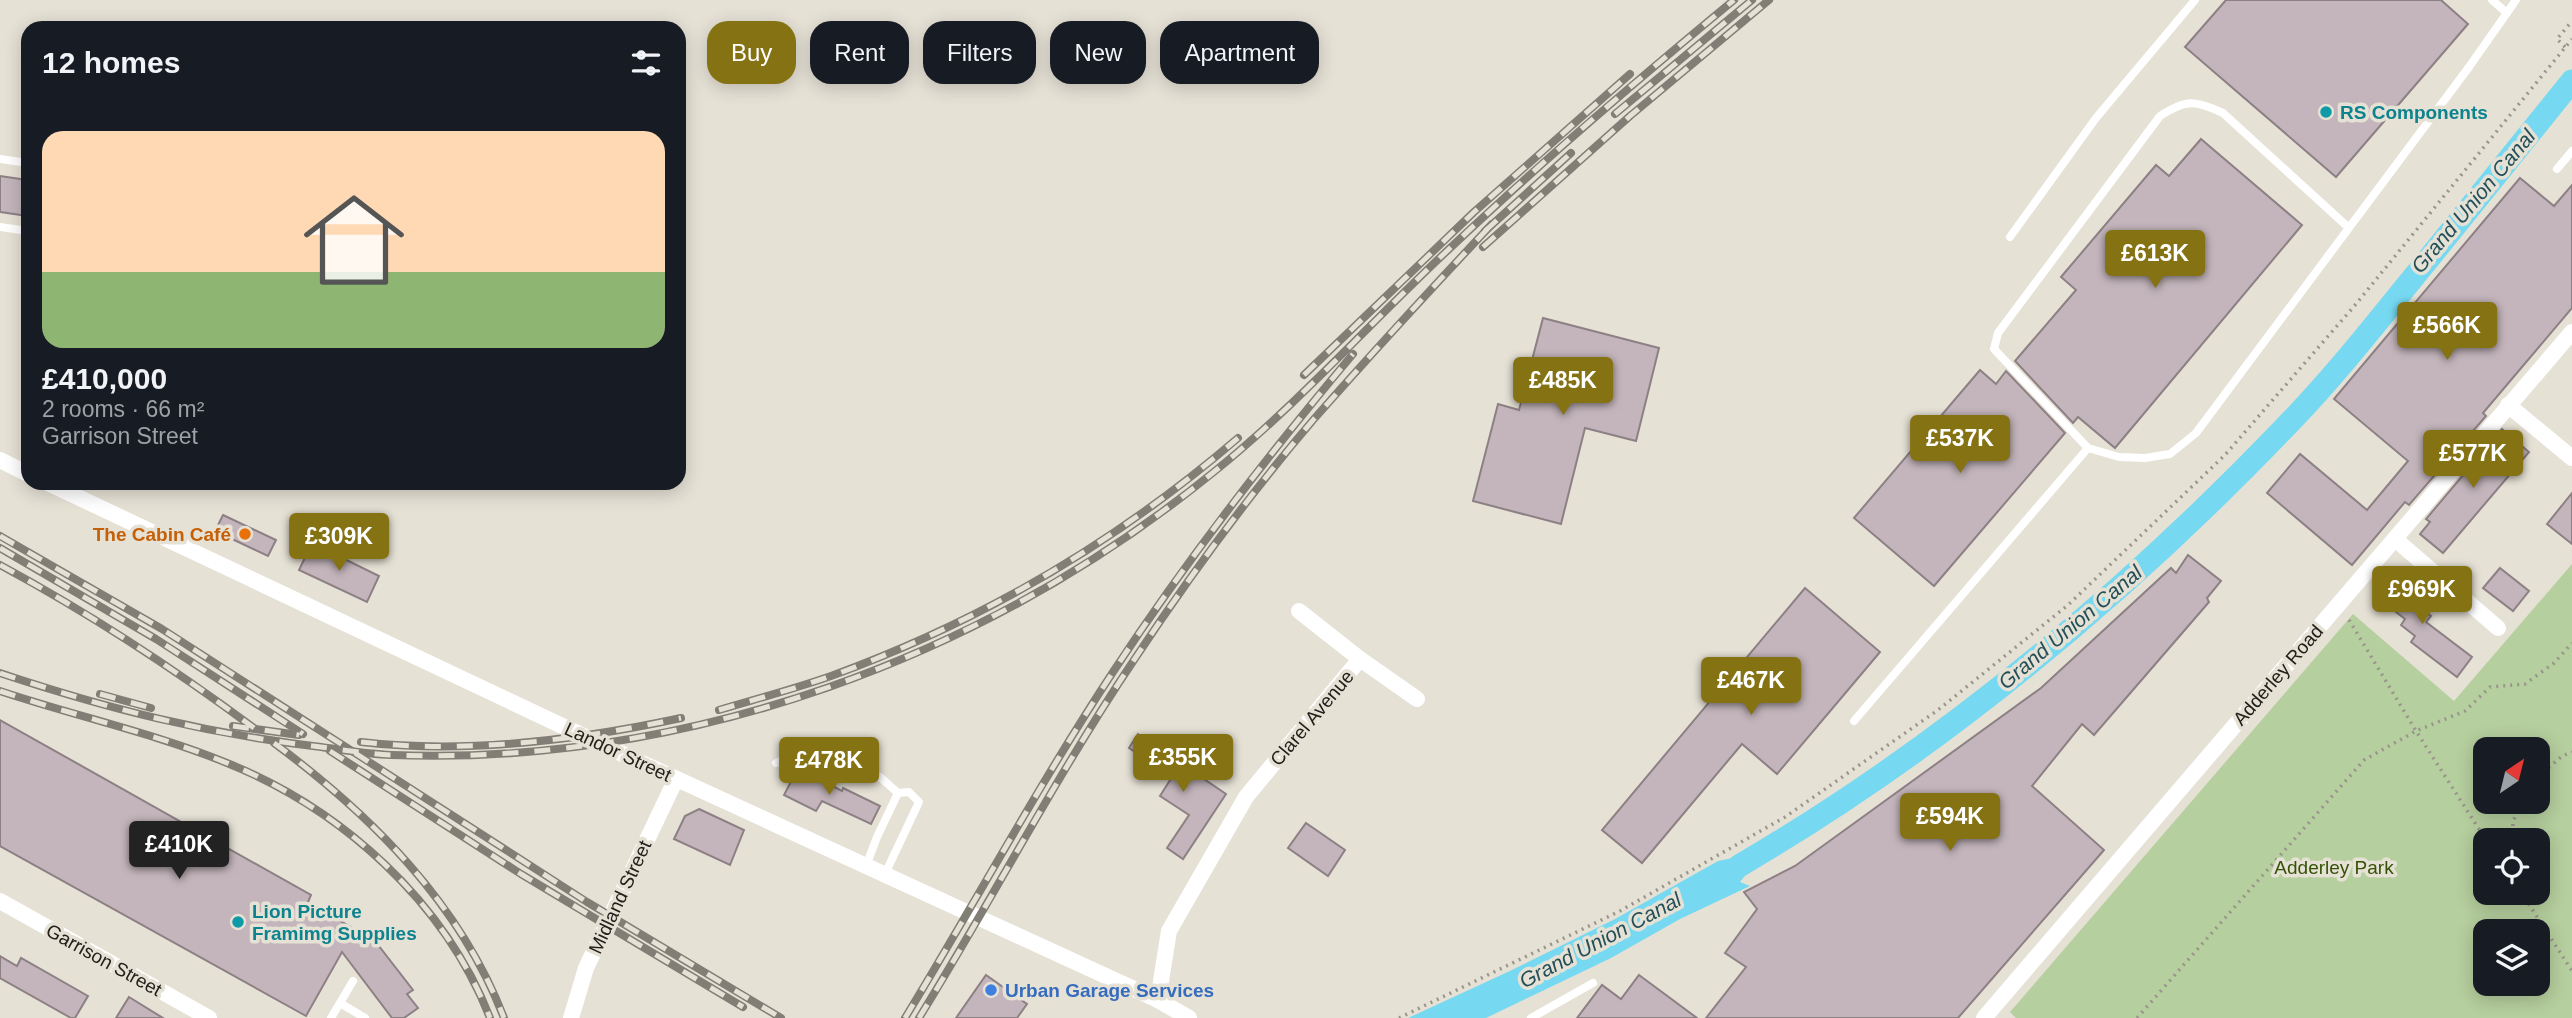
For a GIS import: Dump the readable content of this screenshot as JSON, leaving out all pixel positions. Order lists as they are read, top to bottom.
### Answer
{
  "streets": {
    "street": [
      "Adderley Road",
      "Clarel Avenue",
      "Landor Street",
      "Midland Street",
      "Garrison Street"
    ]
  },
  "crossings": [
    ["Clarel Avenue", "Landor Street"],
    ["Landor Street", "Midland Street"]
  ],
  "water": ["Grand Union Canal"],
  "parks": ["Adderley Park"],
  "places": [
    "RS Components",
    "The Cabin Café",
    "Lion Picture Framimg Supplies",
    "Urban Garage Services"
  ],
  "north": "top right",
  "page": {
    "chip": [
      "Buy",
      "Rent",
      "Filters",
      "New",
      "Apartment"
    ],
    "heading": "12 homes",
    "list": [
      {
        "name": "£410,000",
        "note": "2 rooms · 66 m² · Garrison Street"
      }
    ],
    "price": [
      "£613K",
      "£566K",
      "£485K",
      "£537K",
      "£577K",
      "£309K",
      "£969K",
      "£467K",
      "£355K",
      "£478K",
      "£594K",
      "£410K"
    ]
  }
}
